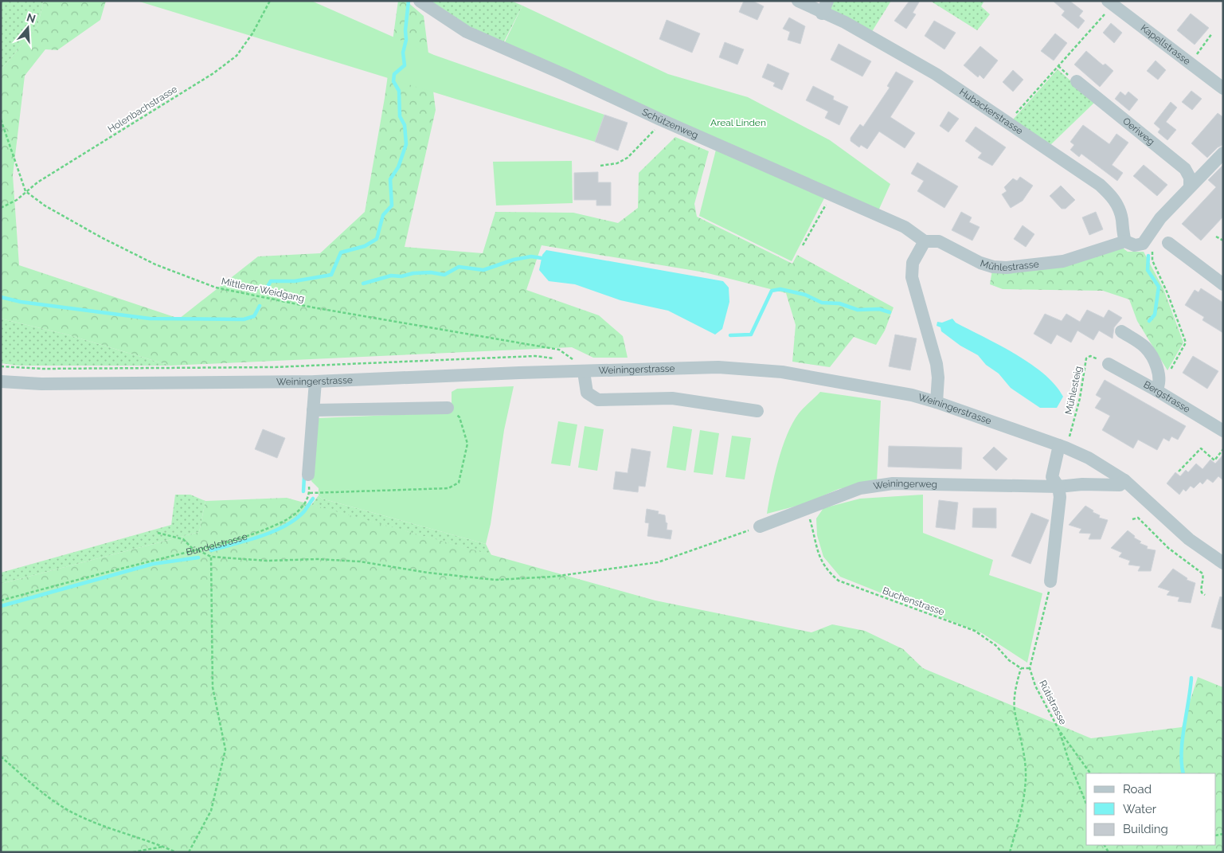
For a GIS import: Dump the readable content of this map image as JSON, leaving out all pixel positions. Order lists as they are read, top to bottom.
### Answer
{
  "streets": {
    "street": [
      "Kapellstrasse",
      "Hubackerstrasse",
      "Schützenweg",
      "Oeriweg",
      "Mühlestrasse",
      "Weiningerstrasse",
      "Bergstrasse",
      "Weiningerweg"
    ],
    "path": [
      "Holenbachstrasse",
      "Mittlerer Weidgang",
      "Mühlesteig",
      "Bündelstrasse",
      "Buchenstrasse",
      "Rütistrasse"
    ]
  },
  "crossings": [
    ["Holenbachstrasse", "Mittlerer Weidgang"],
    ["Hubackerstrasse", "Mühlestrasse"],
    ["Schützenweg", "Mühlestrasse"],
    ["Oeriweg", "Mühlestrasse"],
    ["Mittlerer Weidgang", "Weiningerstrasse"],
    ["Weiningerstrasse", "Mühlesteig"],
    ["Weiningerstrasse", "Weiningerweg"],
    ["Mühlesteig", "Bergstrasse"]
  ],
  "parks": ["Areal Linden"],
  "legend": ["Road", "Water", "Building"],
  "north": "top"
}
